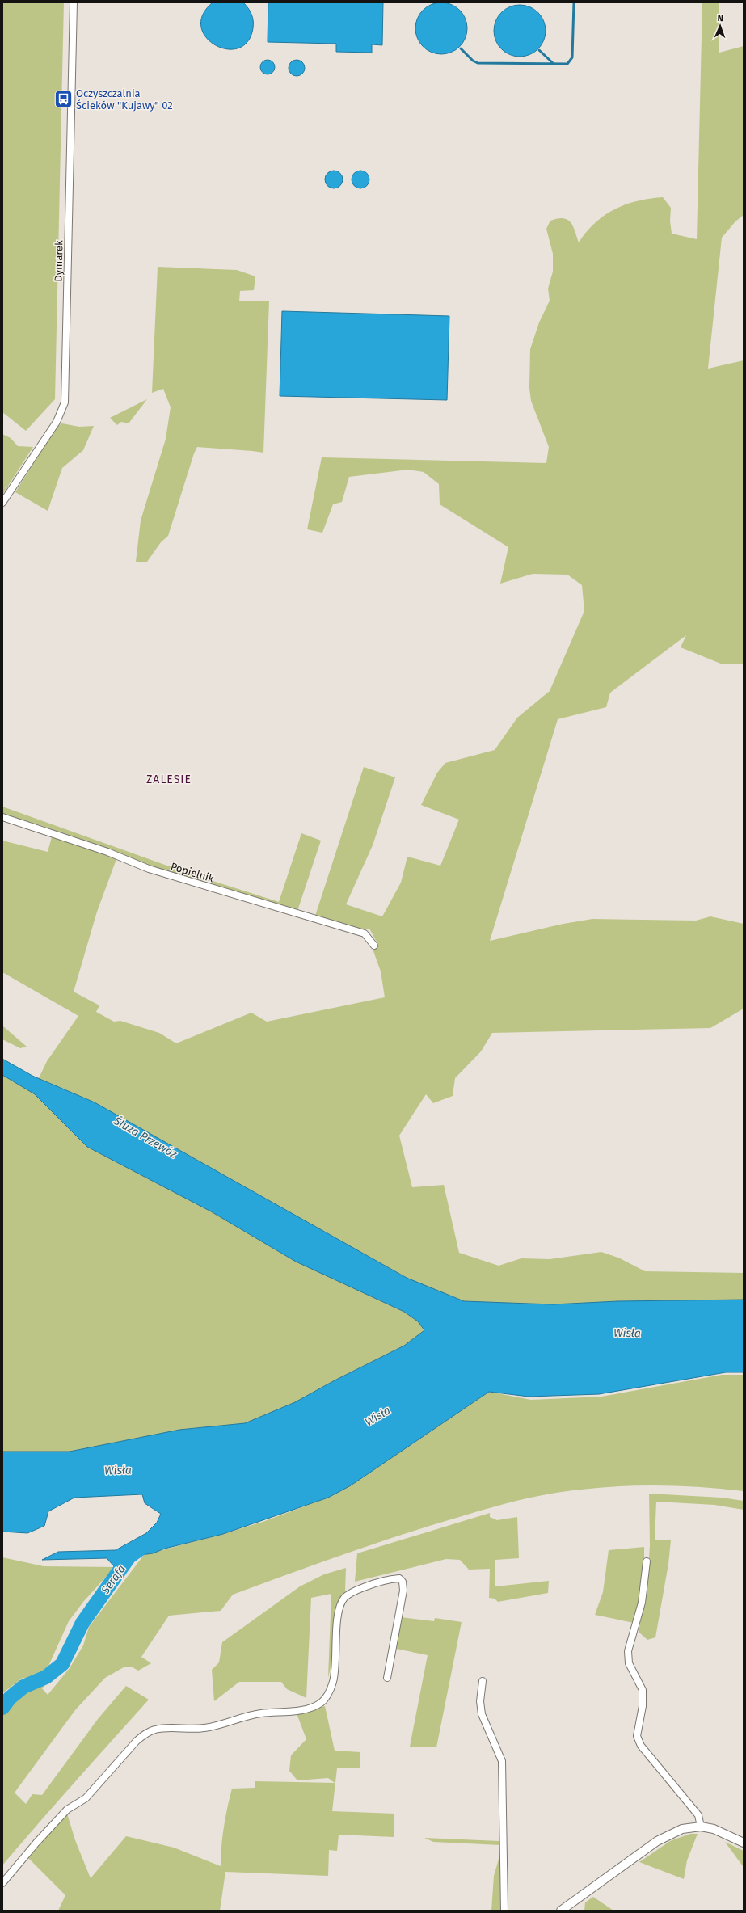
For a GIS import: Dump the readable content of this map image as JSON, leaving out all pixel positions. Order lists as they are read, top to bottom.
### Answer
{
  "streets": {
    "street": ["Dymarek", "Popielnik"]
  },
  "districts": ["ZALESIE"],
  "water": ["Śluza Przewóz", "Wisła", "Serafa"],
  "places": {
    "bus stop": ["Oczyszczalnia Ścieków \"Kujawy\" 02"]
  },
  "north": "top"
}
